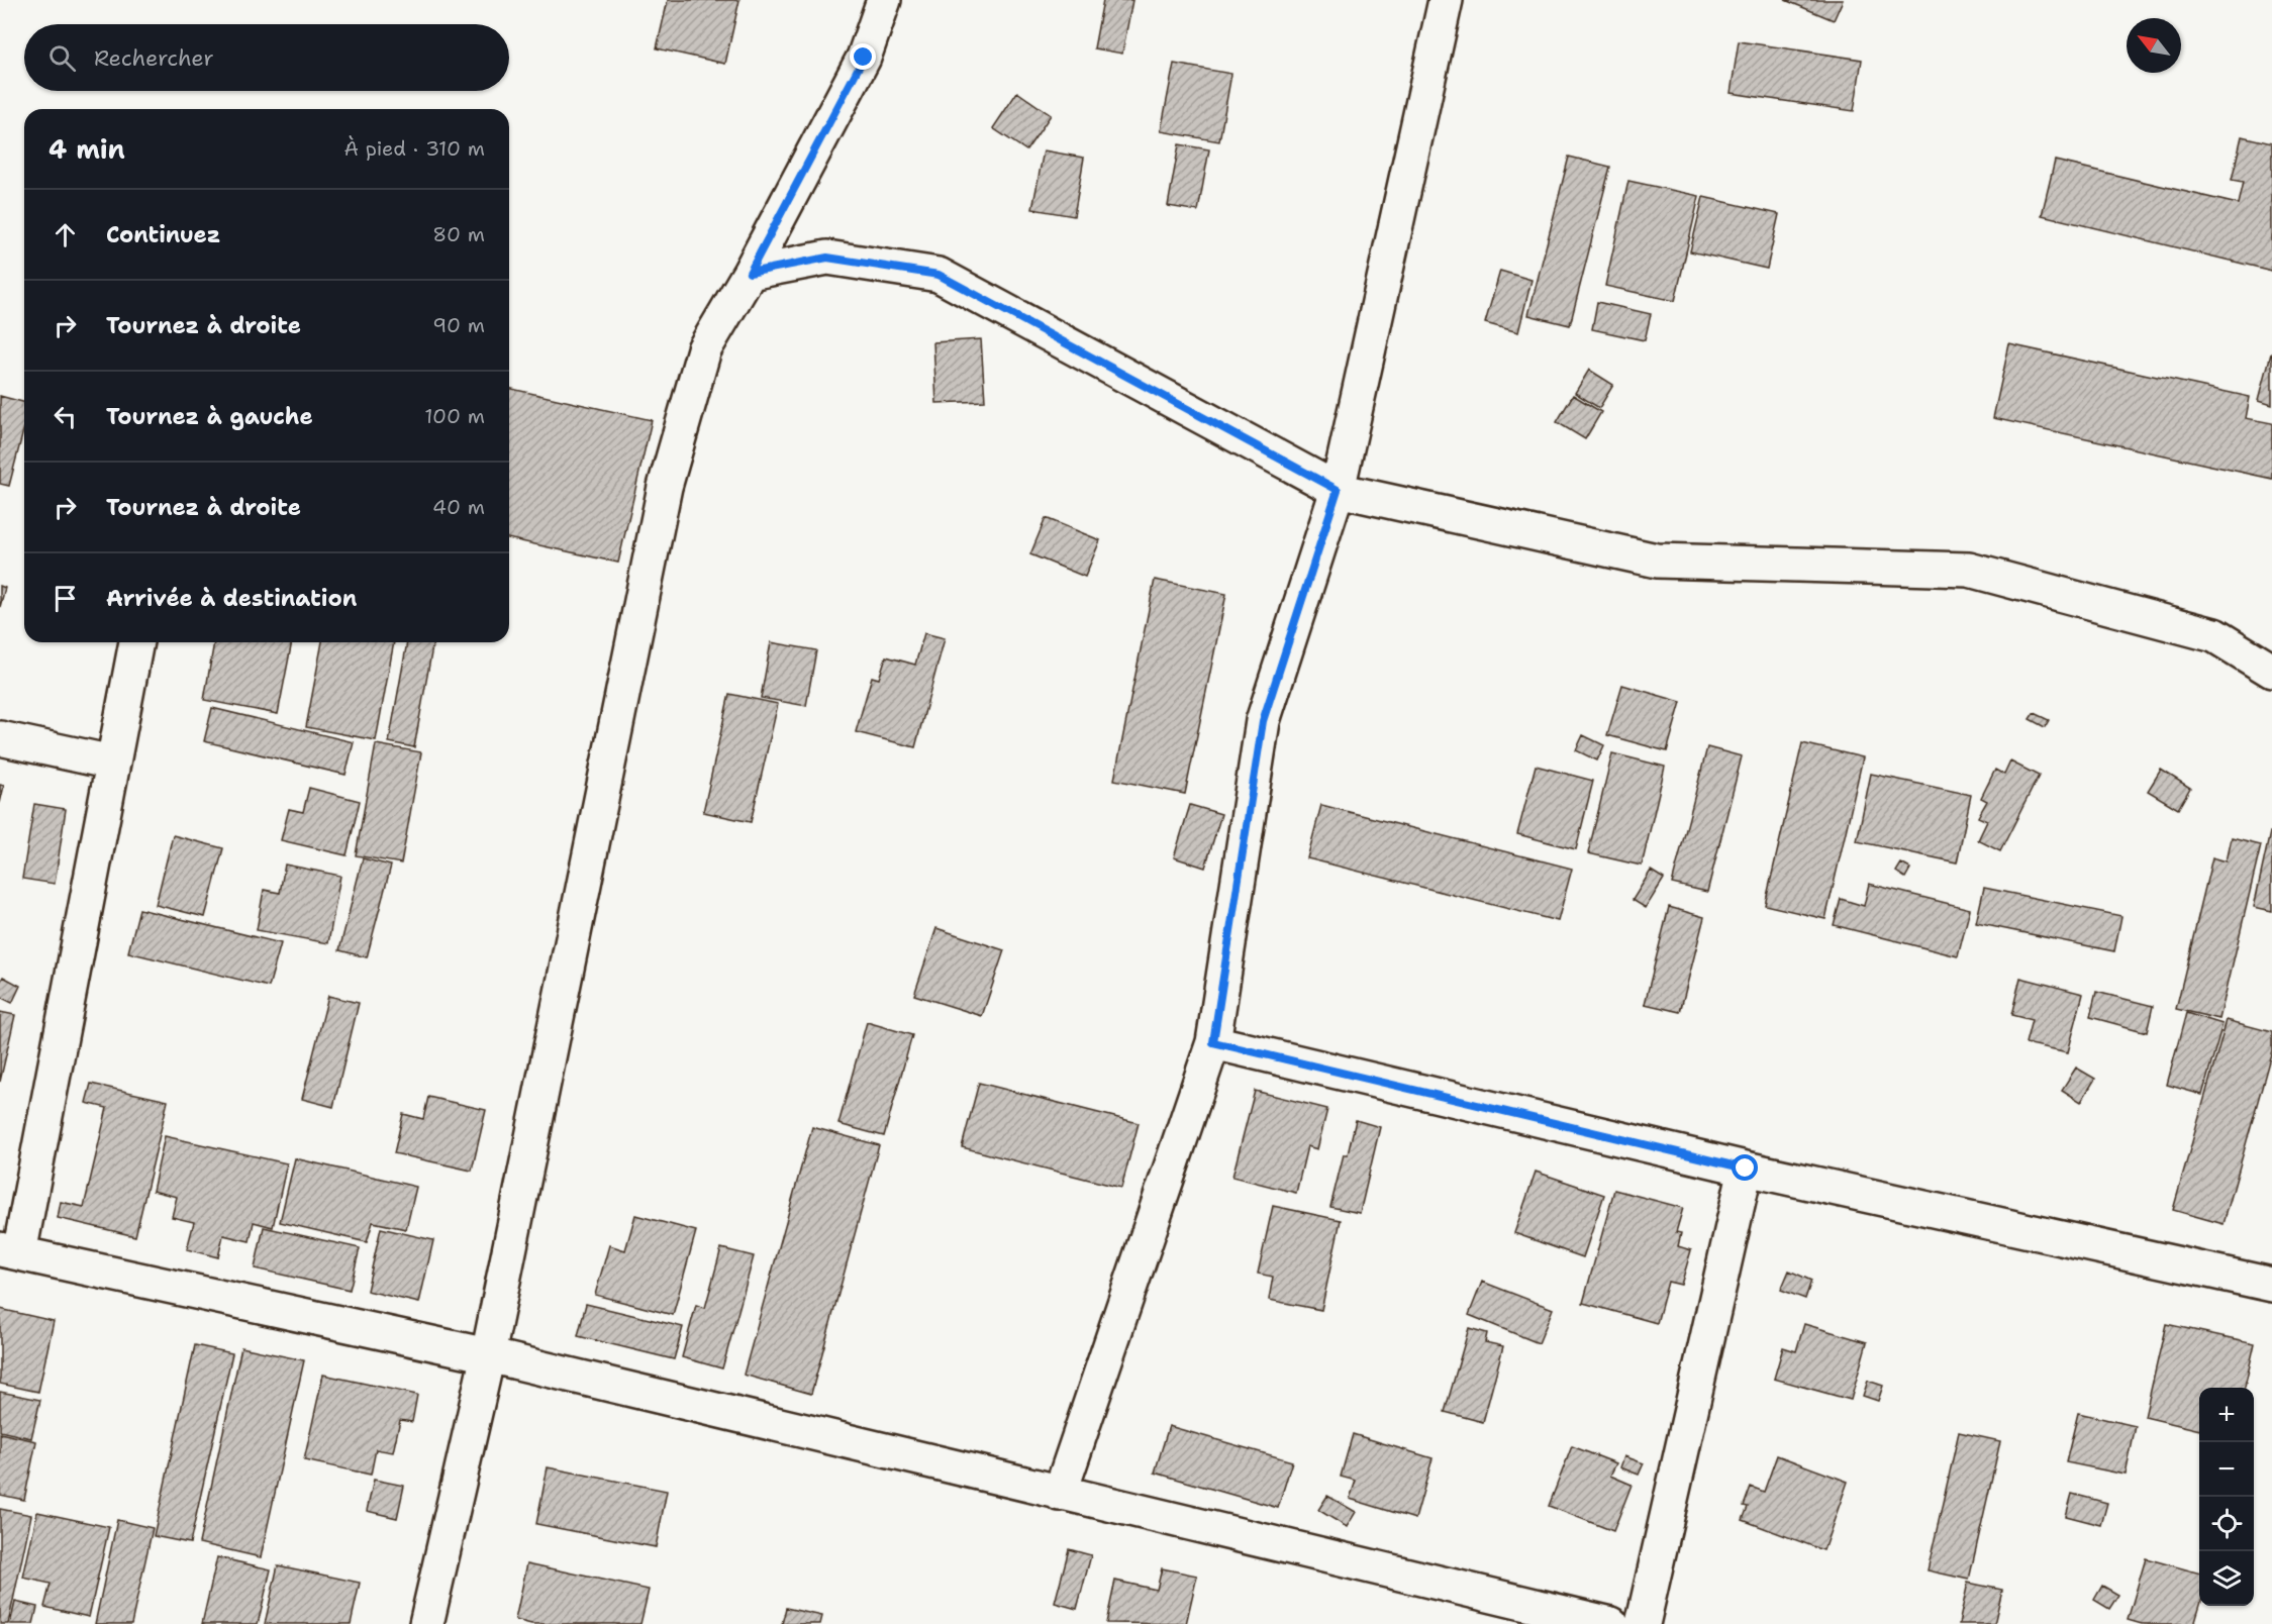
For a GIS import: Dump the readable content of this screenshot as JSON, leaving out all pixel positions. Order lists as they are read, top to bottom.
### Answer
{
  "north": "top left",
  "page": {
    "search": "Rechercher",
    "heading": ["4 min", "À pied · 310 m"],
    "list": [
      ["Continuez", "80 m"],
      ["Tournez à droite", "90 m"],
      ["Tournez à gauche", "100 m"],
      ["Tournez à droite", "40 m"],
      "Arrivée à destination"
    ],
    "map_buttons": ["+", "−"]
  }
}
